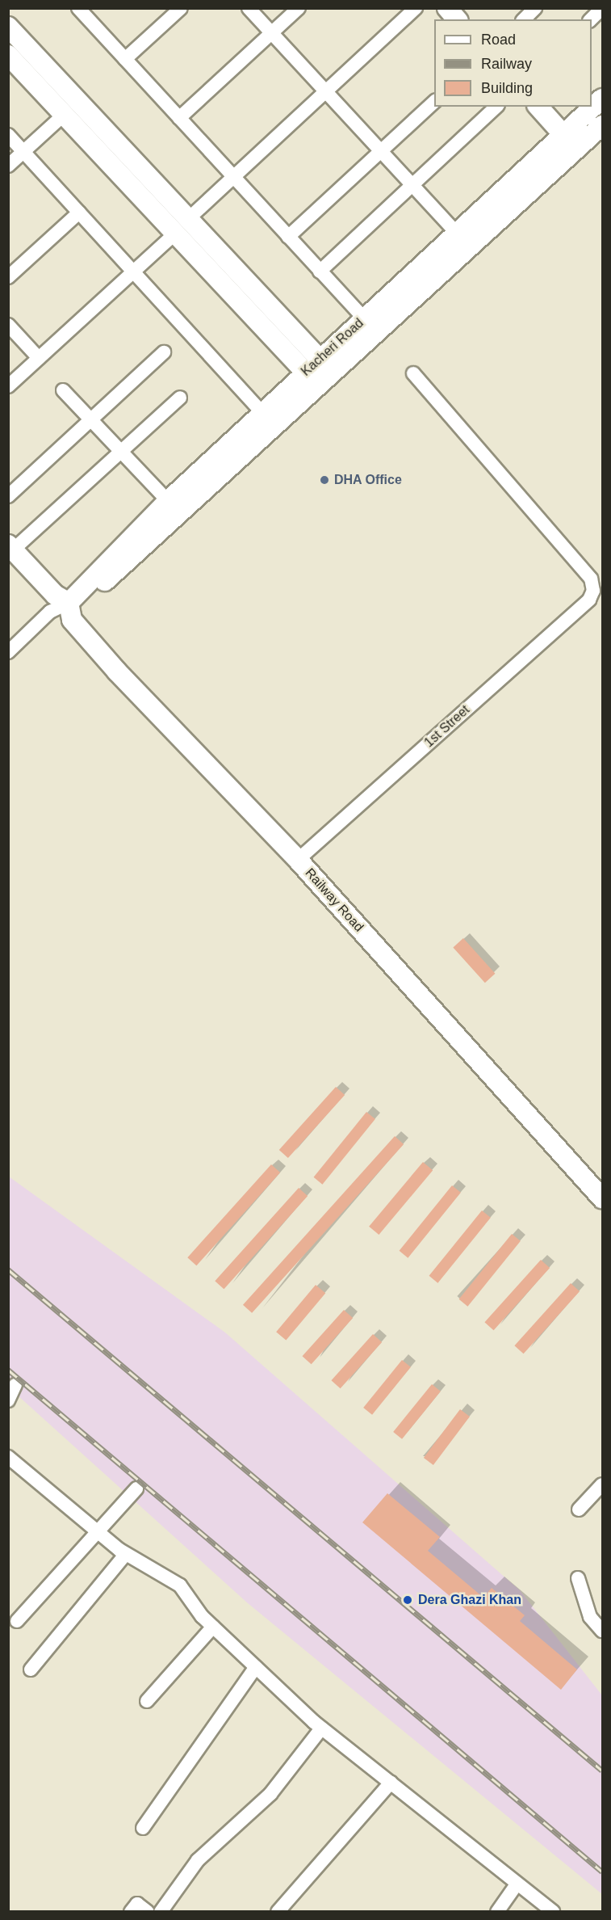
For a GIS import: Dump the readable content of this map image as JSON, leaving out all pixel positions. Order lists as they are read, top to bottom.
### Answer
{
  "streets": {
    "main road": ["Kacheri Road", "Railway Road"],
    "street": ["1st Street"]
  },
  "crossings": [
    ["Kacheri Road", "Railway Road"],
    ["1st Street", "Railway Road"]
  ],
  "places": ["DHA Office", "Dera Ghazi Khan"],
  "legend": ["Road", "Railway", "Building"]
}
